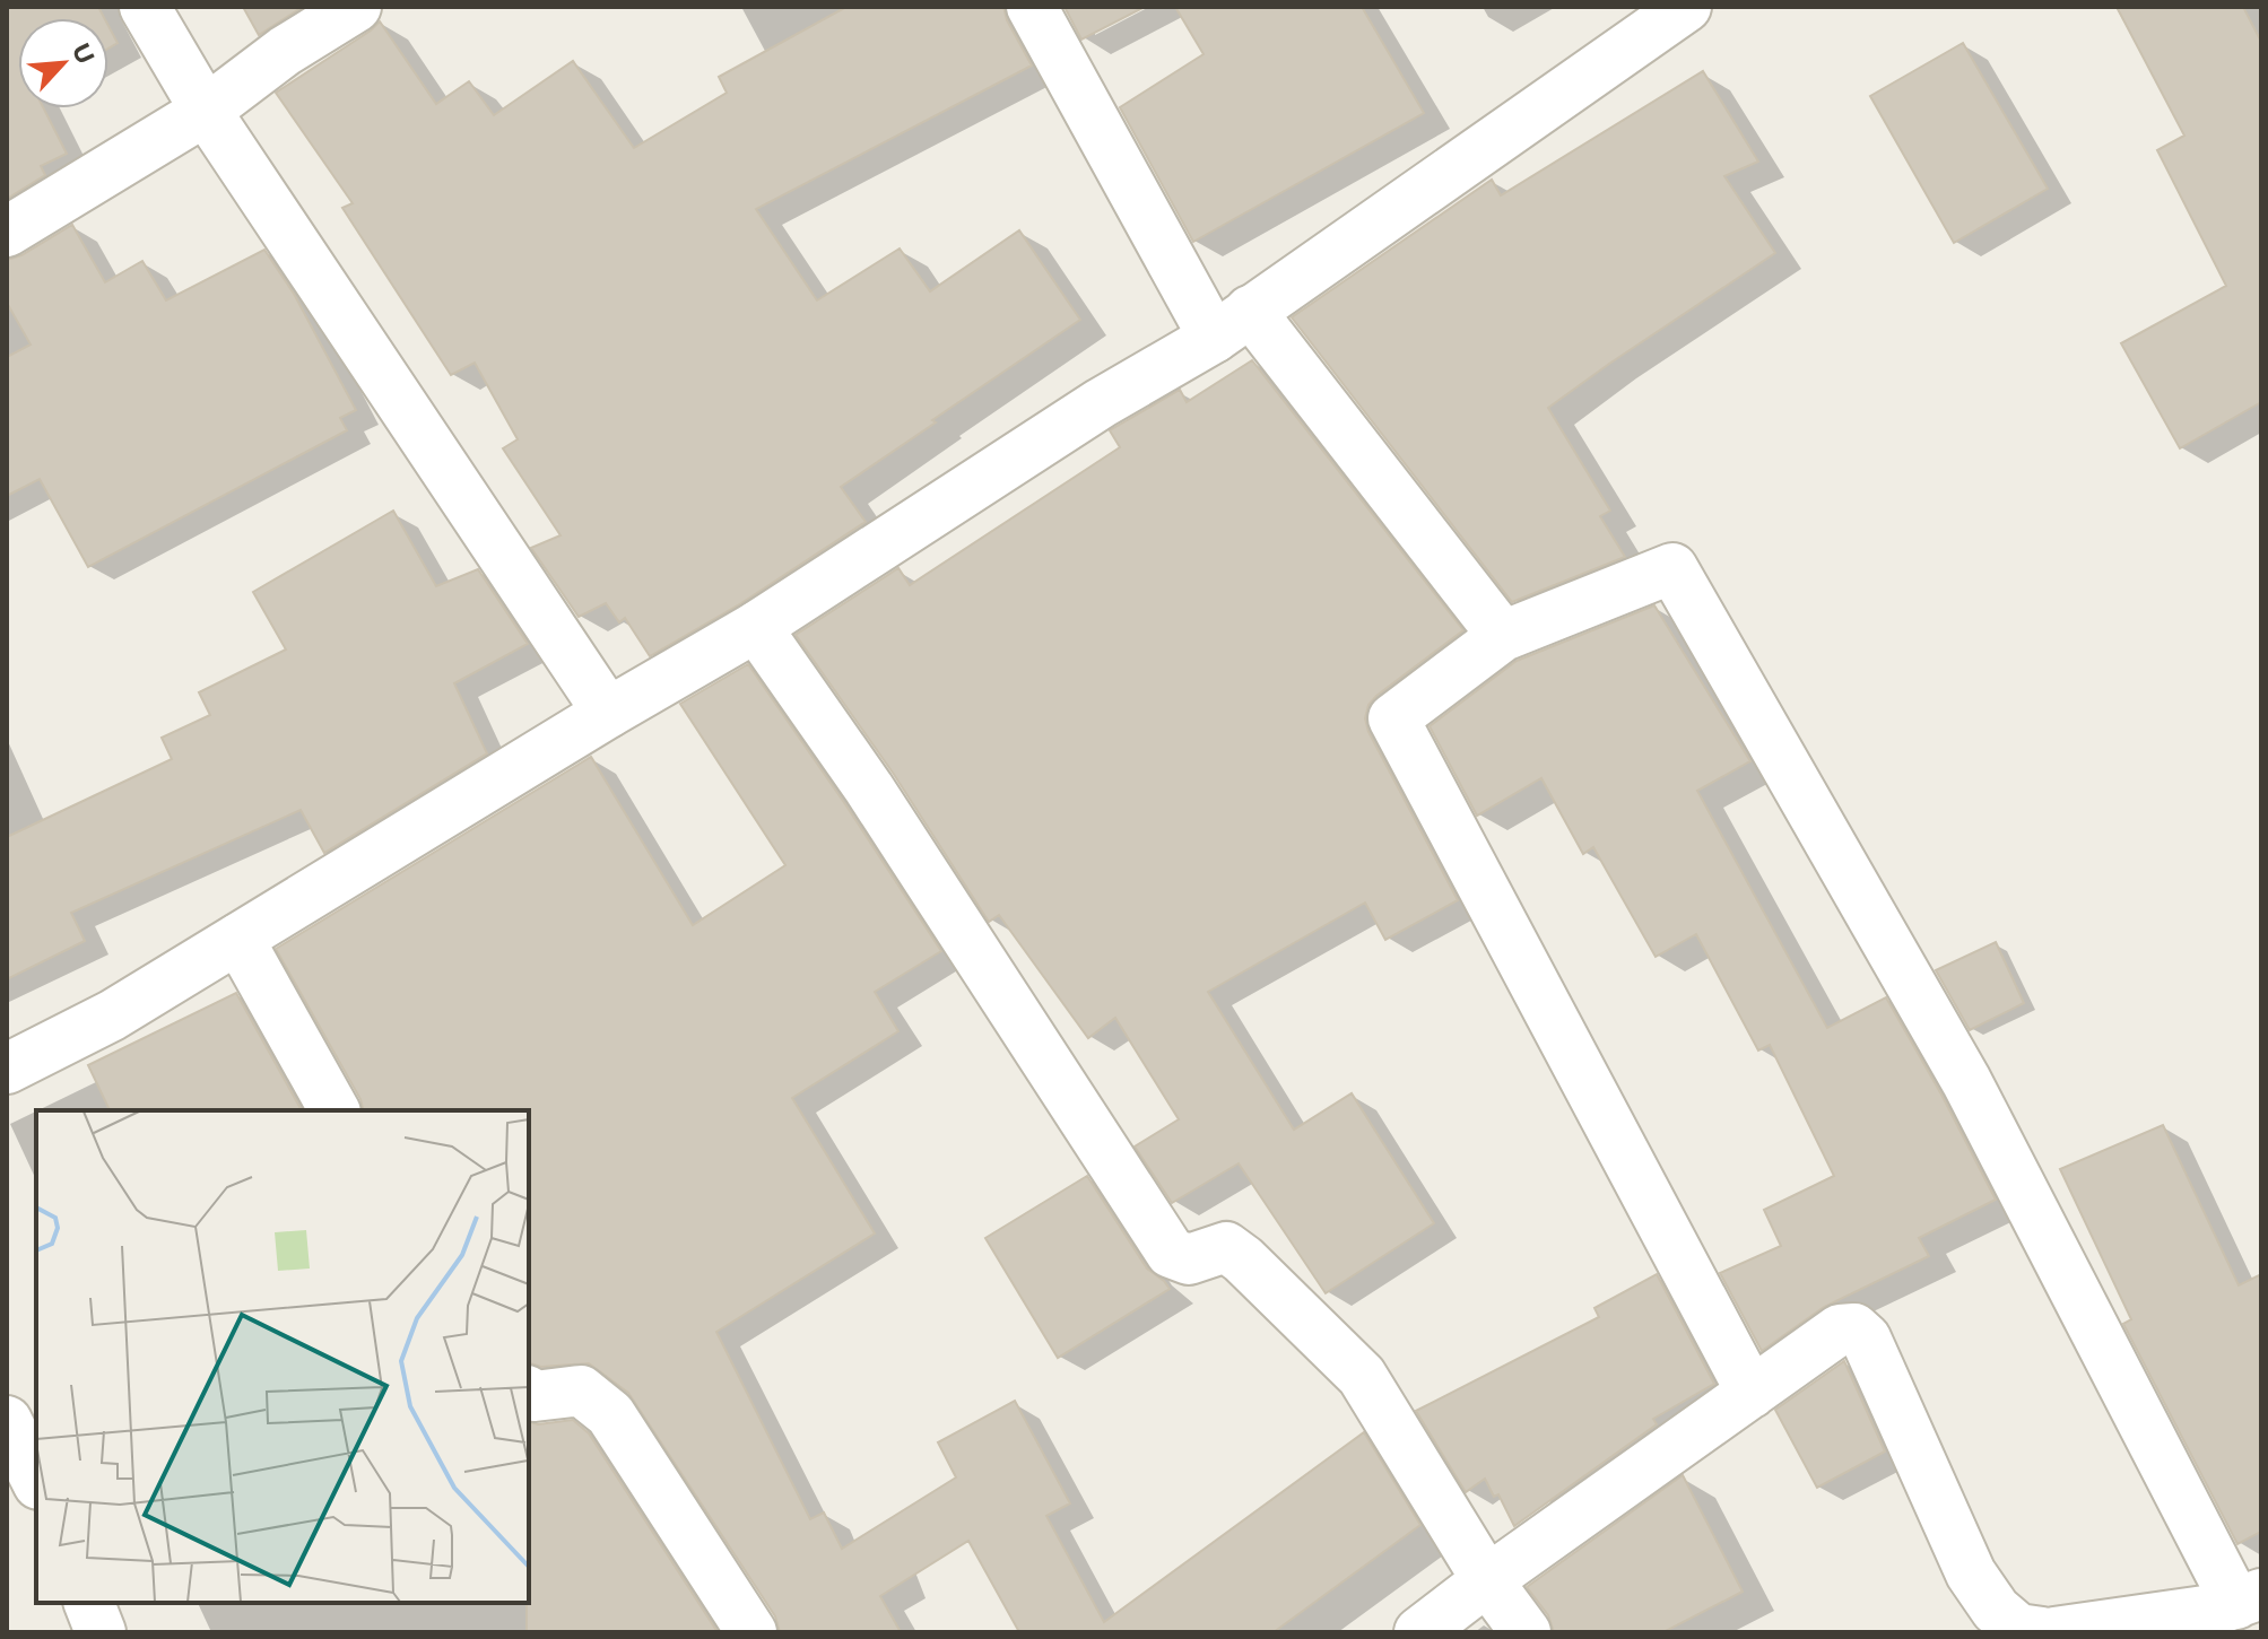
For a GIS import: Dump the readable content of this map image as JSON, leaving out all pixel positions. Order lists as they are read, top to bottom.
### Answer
{
  "north": "top right"
}
